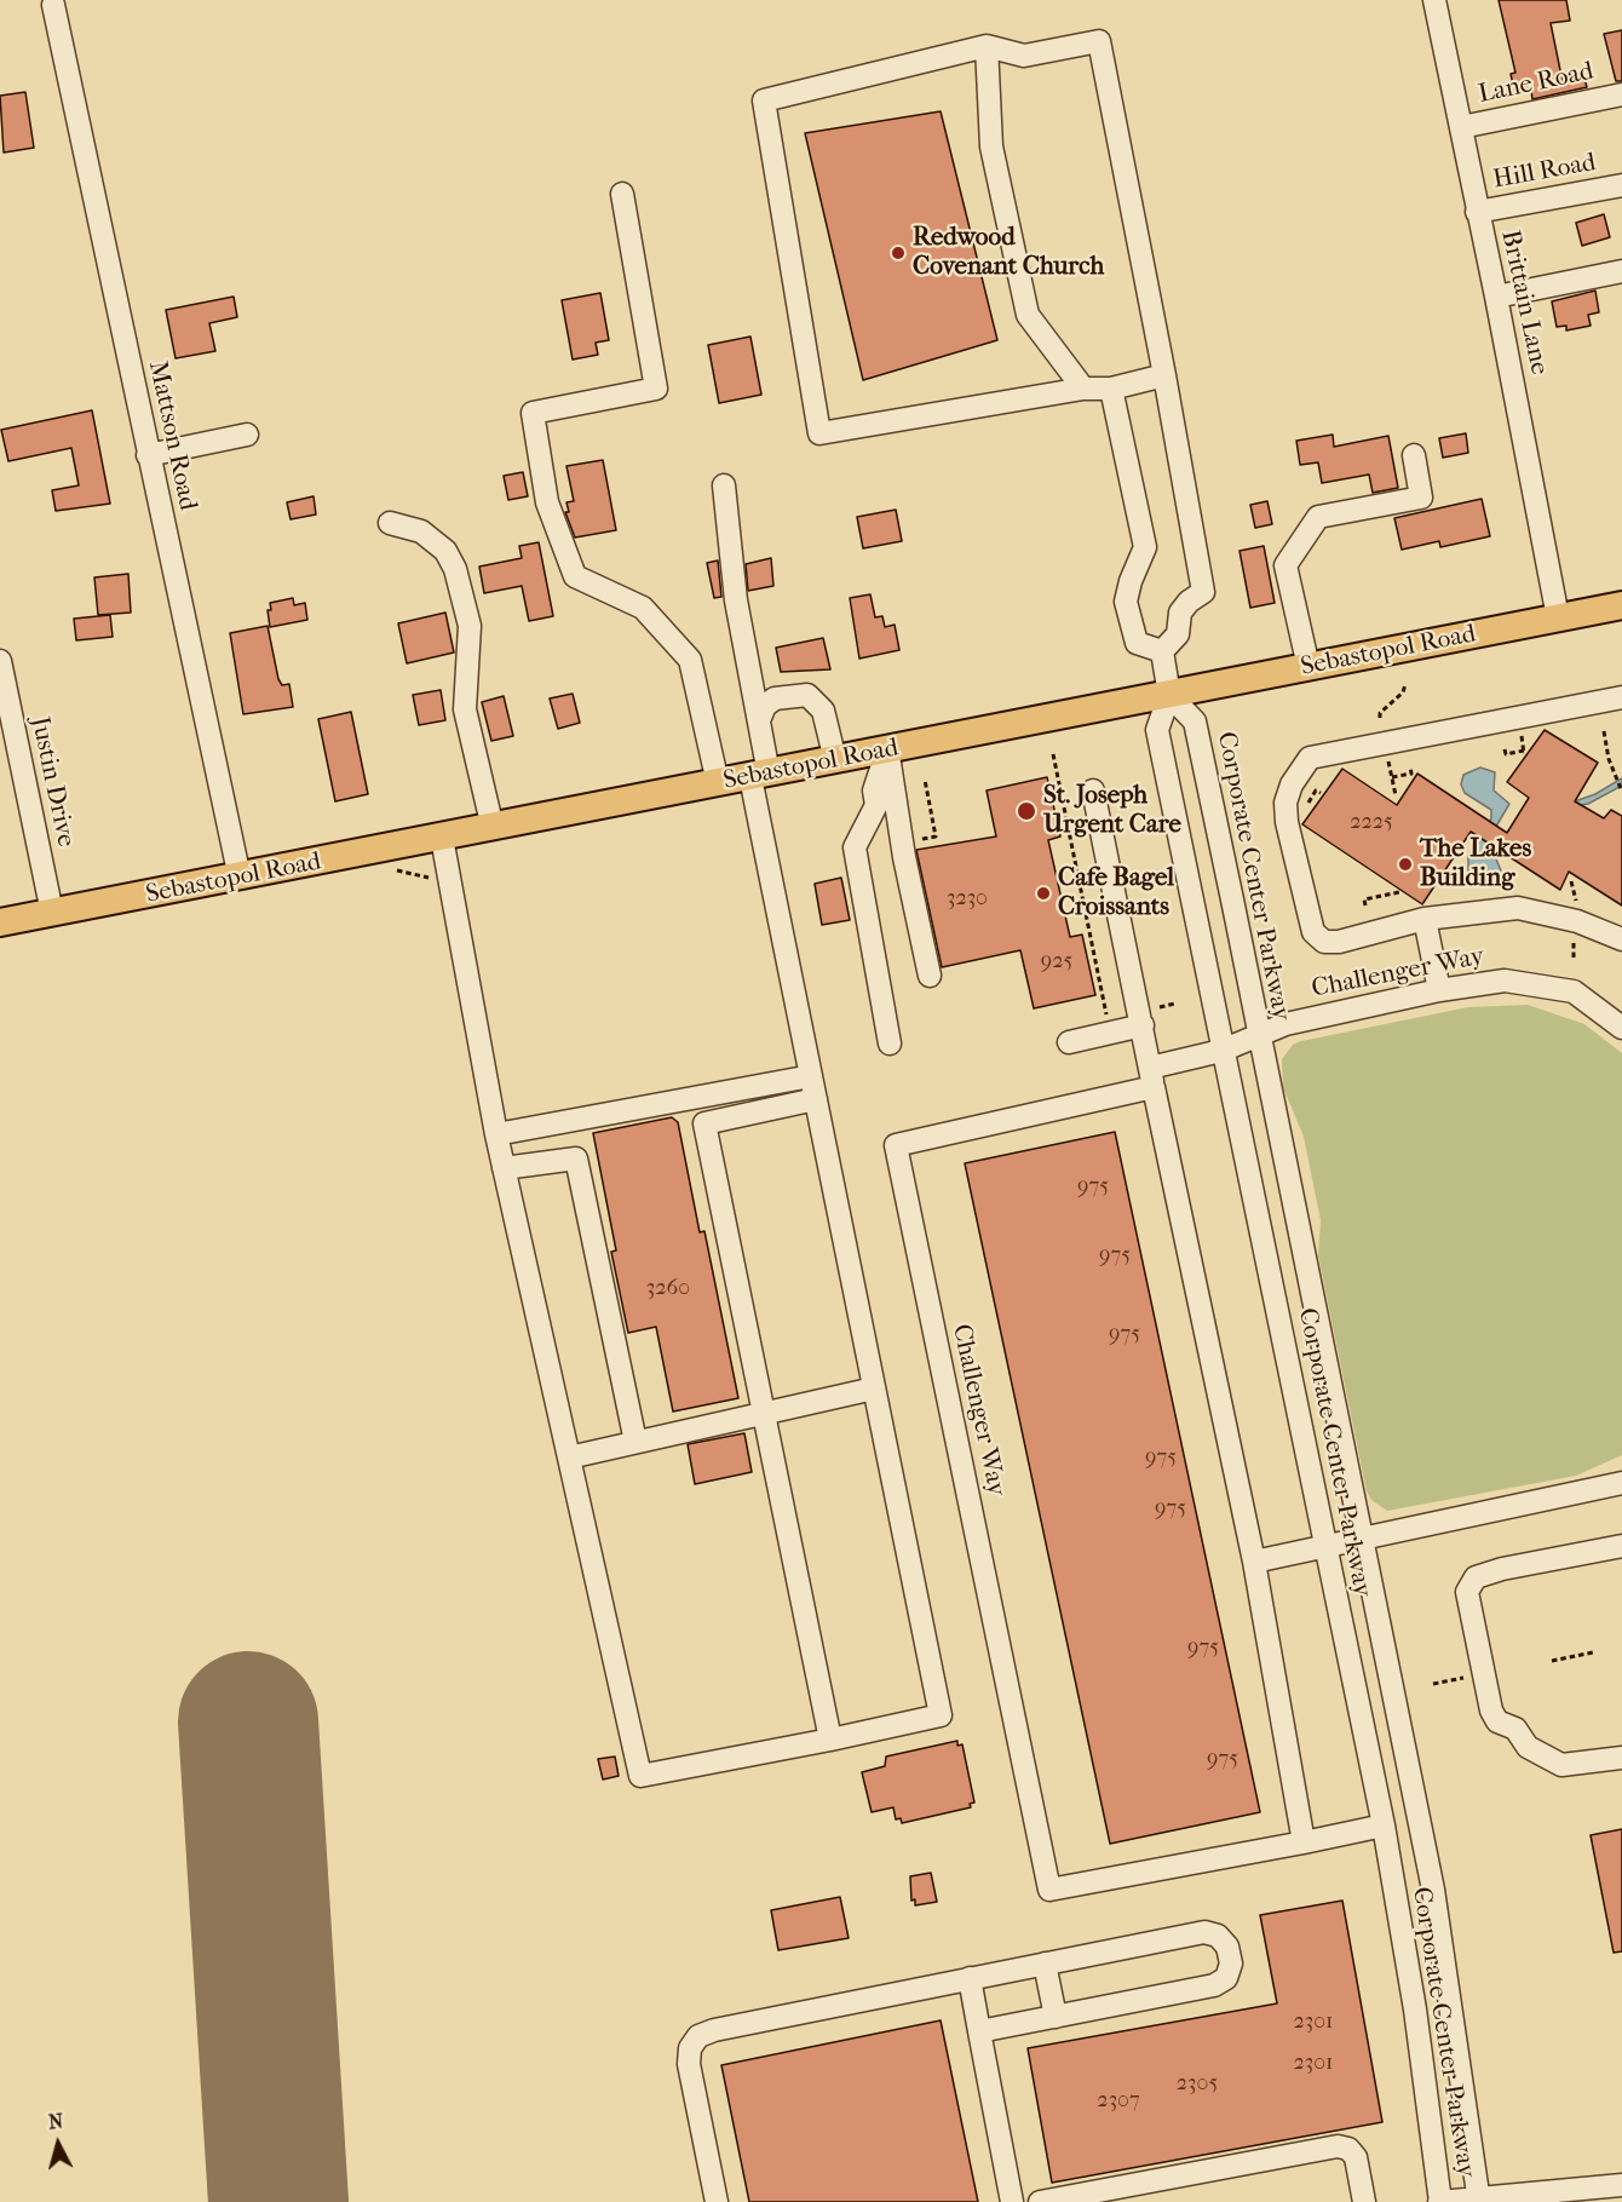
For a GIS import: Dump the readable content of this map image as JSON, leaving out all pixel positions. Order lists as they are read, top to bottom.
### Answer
{
  "streets": {
    "main road": ["Sebastopol Road"],
    "street": [
      "Lane Road",
      "Hill Road",
      "Brittain Lane",
      "Mattson Road",
      "Justin Drive",
      "Corporate Center Parkway",
      "Challenger Way"
    ]
  },
  "crossings": [
    ["Lane Road", "Brittain Lane"],
    ["Hill Road", "Brittain Lane"],
    ["Brittain Lane", "Sebastopol Road"],
    ["Mattson Road", "Sebastopol Road"],
    ["Sebastopol Road", "Justin Drive"],
    ["Sebastopol Road", "Corporate Center Parkway"],
    ["Corporate Center Parkway", "Challenger Way"]
  ],
  "places": [
    "Redwood Covenant Church",
    "St. Joseph Urgent Care",
    "The Lakes Building",
    "Cafe Bagel Croissants"
  ],
  "house_numbers": [
    "2225",
    "3230",
    "925",
    "975",
    "975",
    "3260",
    "975",
    "975",
    "975",
    "975",
    "975",
    "2301",
    "2301",
    "2305",
    "2307"
  ],
  "north": "top"
}
